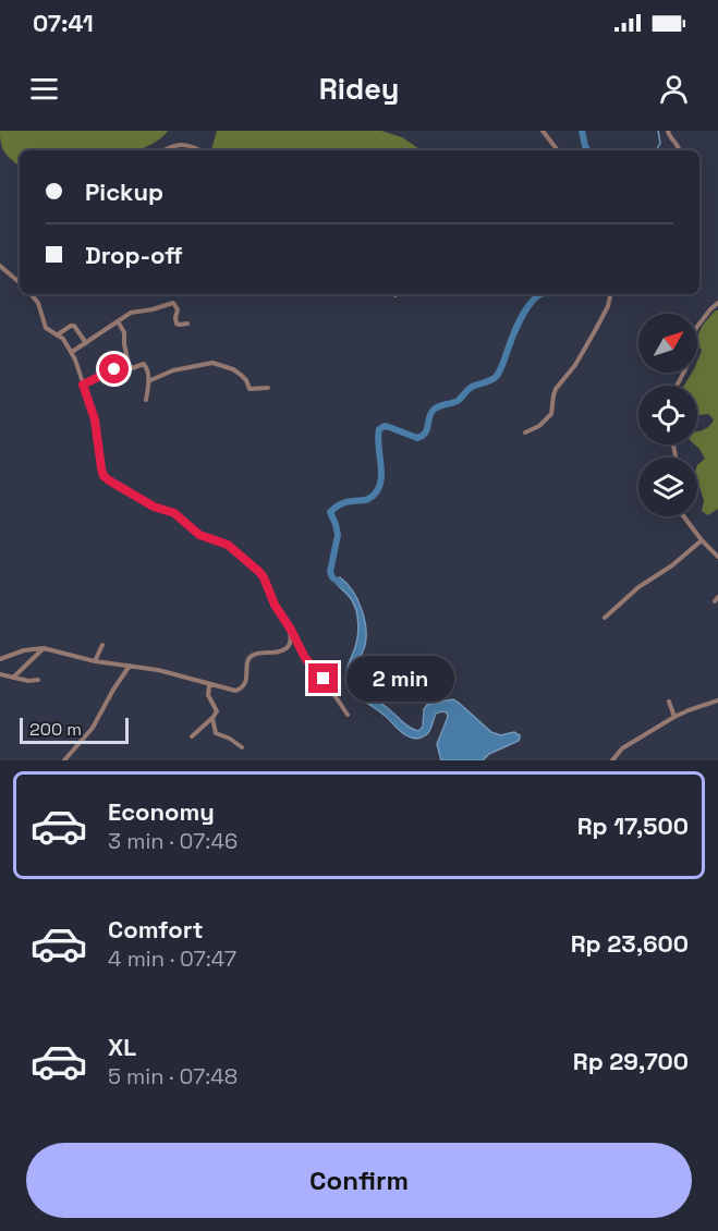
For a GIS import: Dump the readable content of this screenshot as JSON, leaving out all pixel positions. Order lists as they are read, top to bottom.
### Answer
{
  "scale_bar": "200 m",
  "north": "top right",
  "page": {
    "status": "07:41",
    "header": "Ridey",
    "banner": ["Pickup", "Drop-off"],
    "bubble": "2 min",
    "scale": "200 m",
    "list": [
      {
        "name": "Economy",
        "note": "3 min · 07:46",
        "value": "Rp 17,500"
      },
      {
        "name": "Comfort",
        "note": "4 min · 07:47",
        "value": "Rp 23,600"
      },
      {
        "name": "XL",
        "note": "5 min · 07:48",
        "value": "Rp 29,700"
      }
    ],
    "buttons": "Confirm"
  }
}
